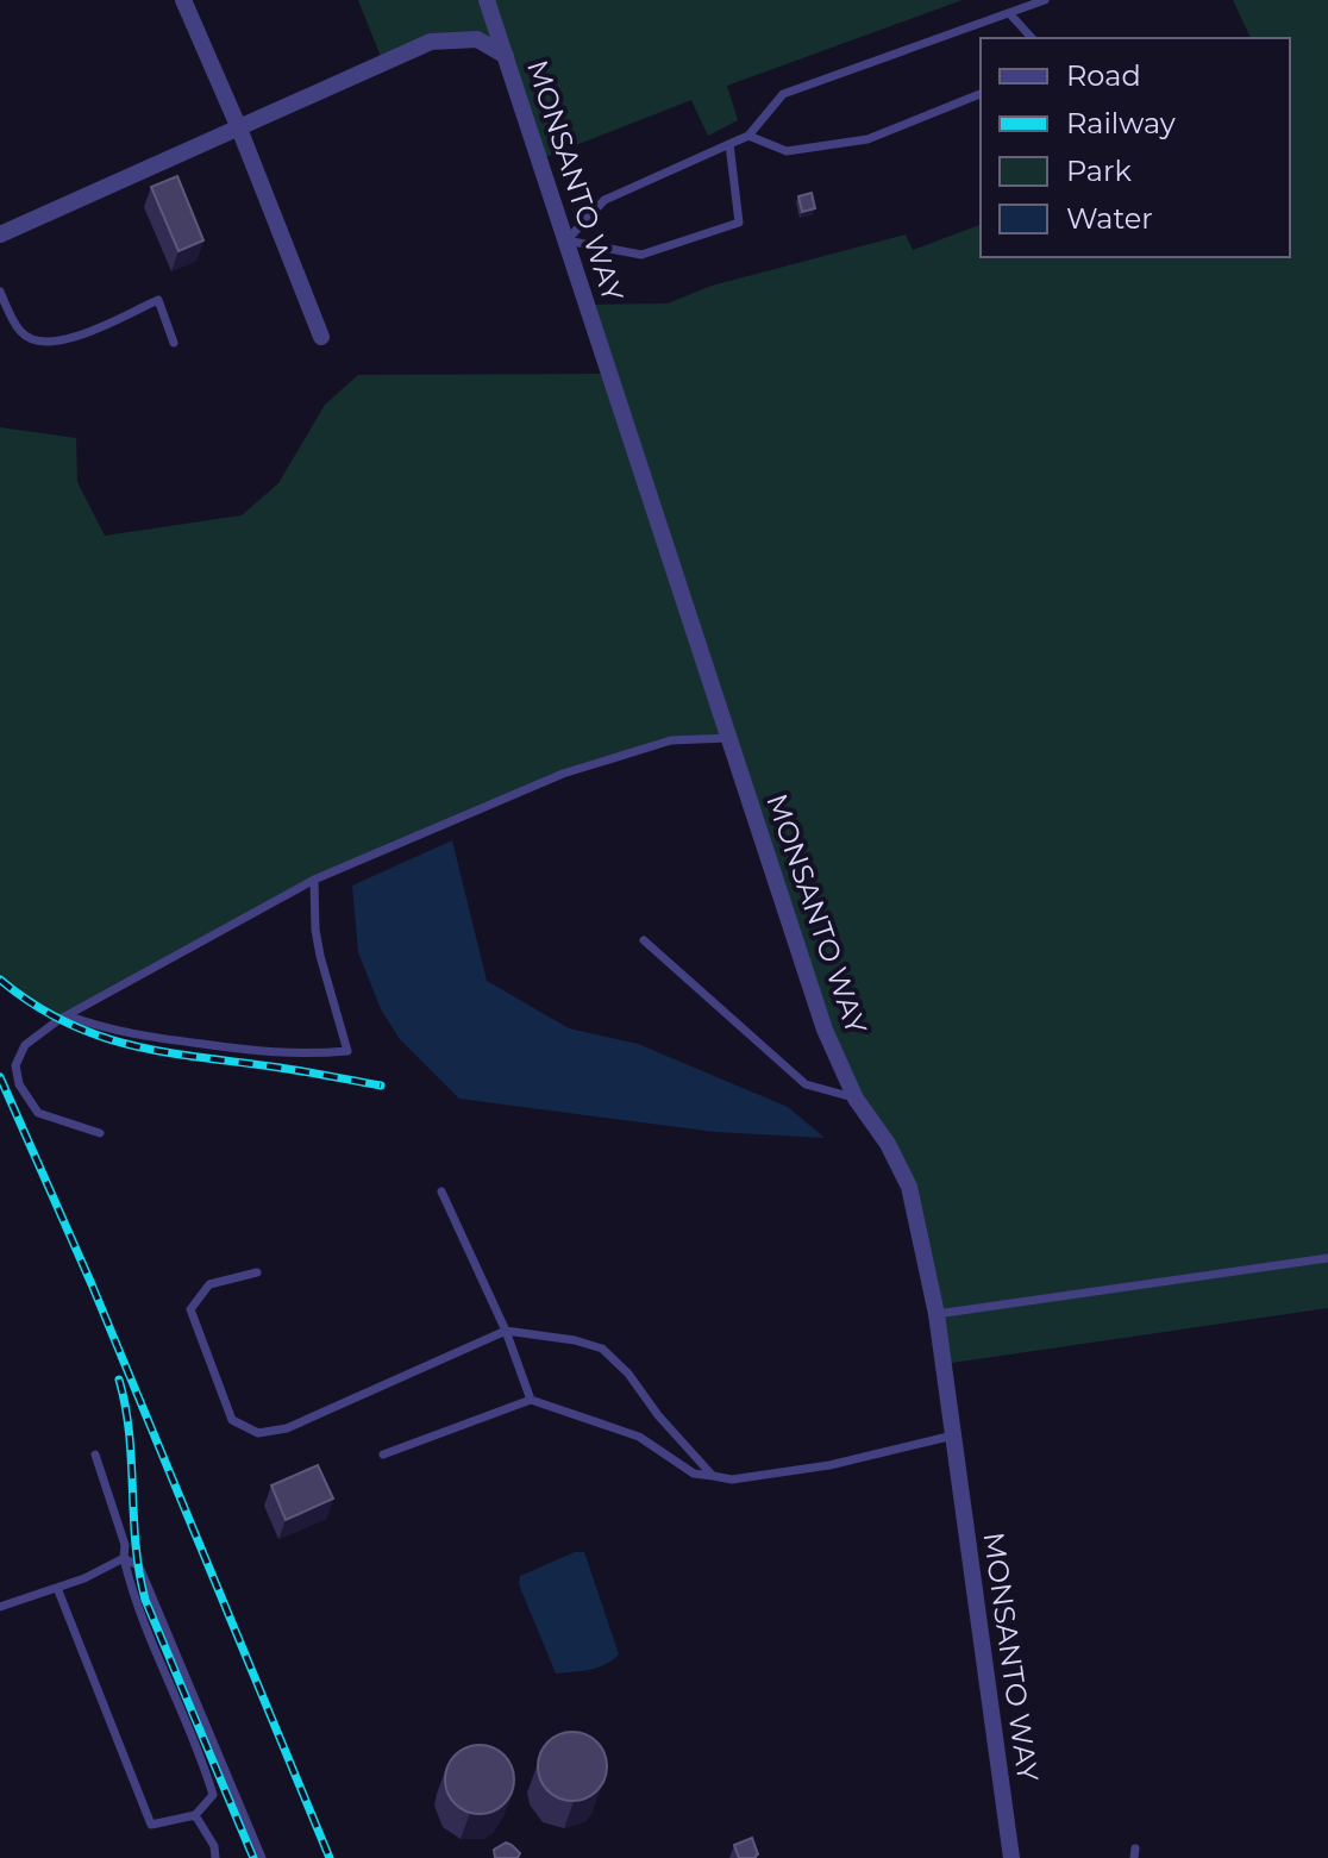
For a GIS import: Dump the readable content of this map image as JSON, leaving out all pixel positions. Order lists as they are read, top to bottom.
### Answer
{
  "streets": {
    "street": ["MONSANTO WAY"]
  },
  "legend": [
    "Road",
    "Railway",
    "Park",
    "Water"
  ]
}
